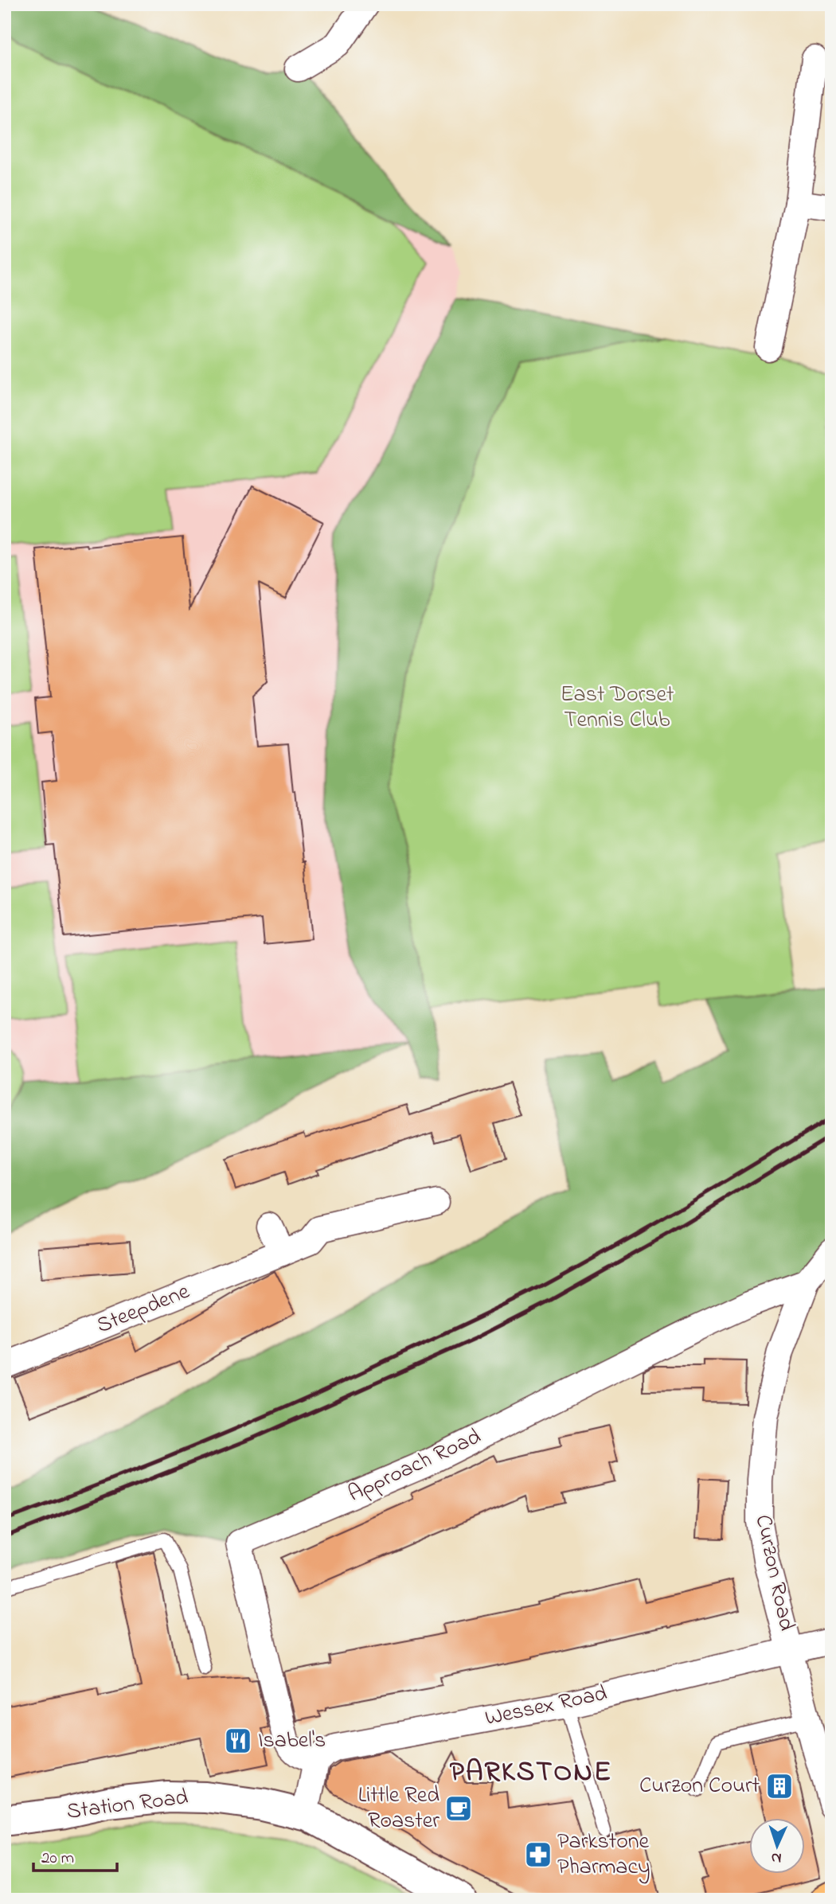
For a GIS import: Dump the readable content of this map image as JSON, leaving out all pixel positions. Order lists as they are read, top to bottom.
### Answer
{
  "streets": {
    "street": [
      "Steepdene",
      "Approach Road",
      "Curzon Road",
      "Wessex Road",
      "Station Road"
    ]
  },
  "crossings": [
    ["Approach Road", "Curzon Road"],
    ["Approach Road", "Wessex Road"],
    ["Curzon Road", "Wessex Road"]
  ],
  "districts": ["PARKSTONE"],
  "parks": ["East Dorset Tennis Club"],
  "places": {
    "restaurant": ["Isabel's"],
    "building": ["Curzon Court"],
    "cafe": ["Little Red Roaster"],
    "pharmacy": ["Parkstone Pharmacy"]
  },
  "scale_bar": "20 m",
  "north": "bottom"
}
